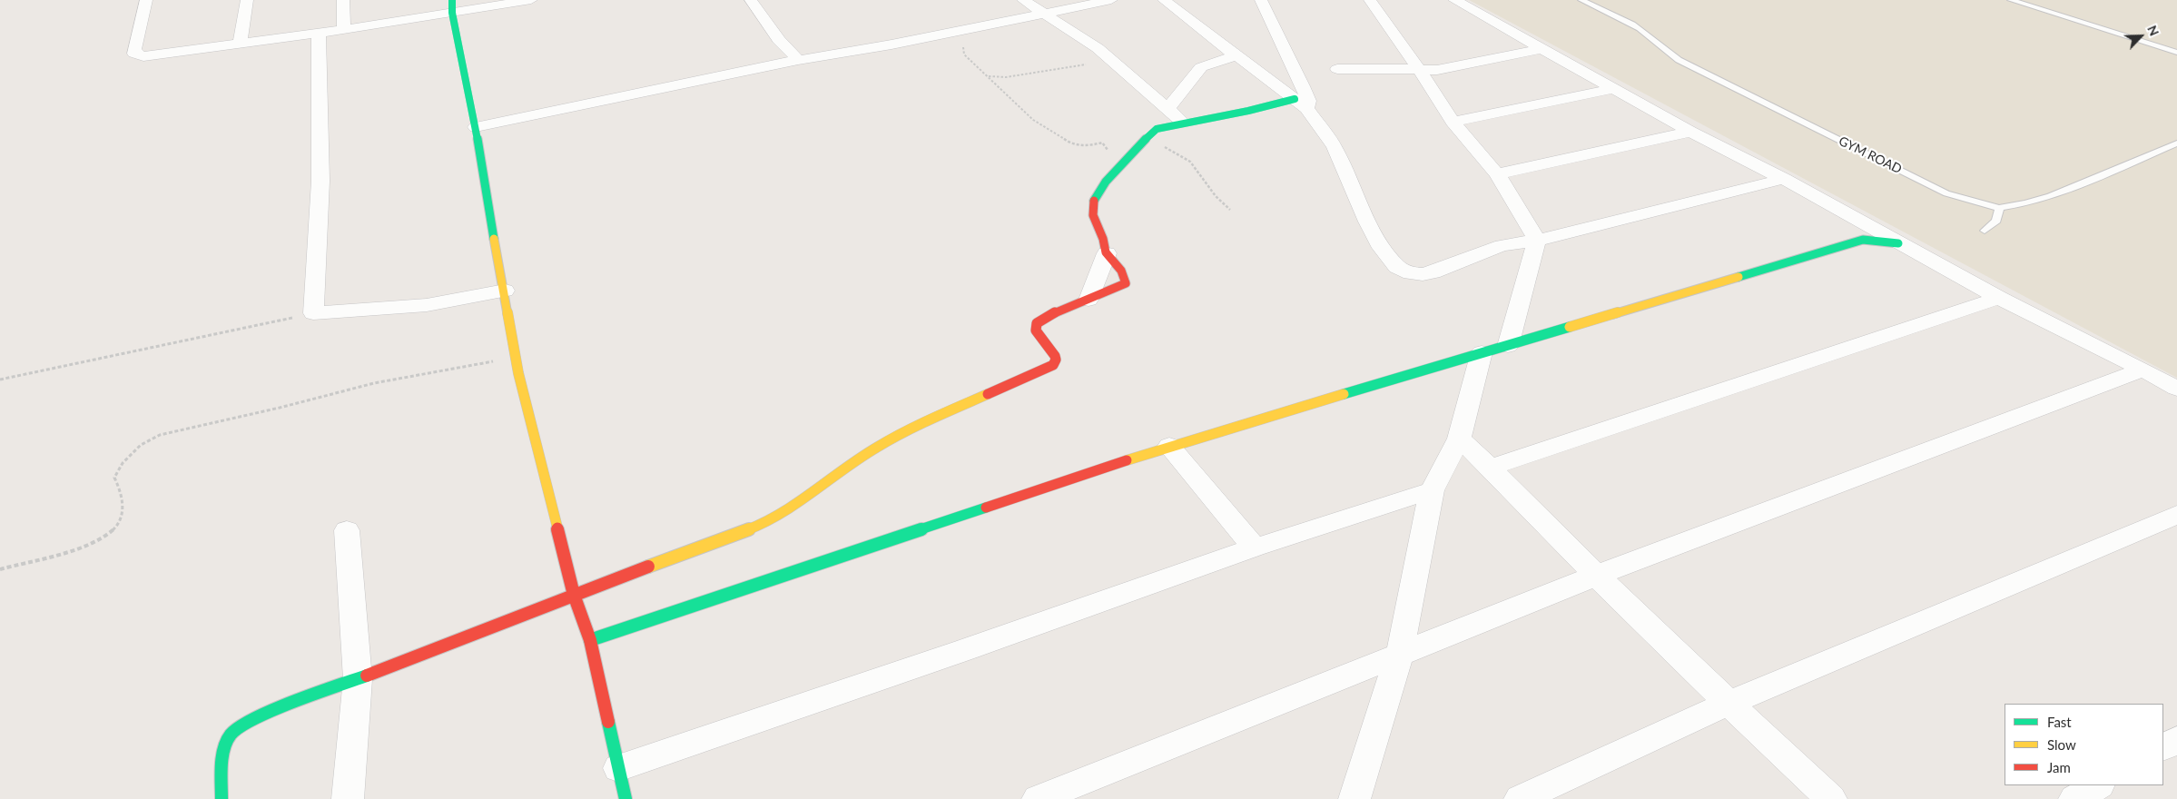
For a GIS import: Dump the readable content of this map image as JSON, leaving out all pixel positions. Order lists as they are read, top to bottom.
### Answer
{
  "streets": {
    "lane": ["GYM ROAD"]
  },
  "legend": ["Fast", "Slow", "Jam"],
  "north": "top right"
}
